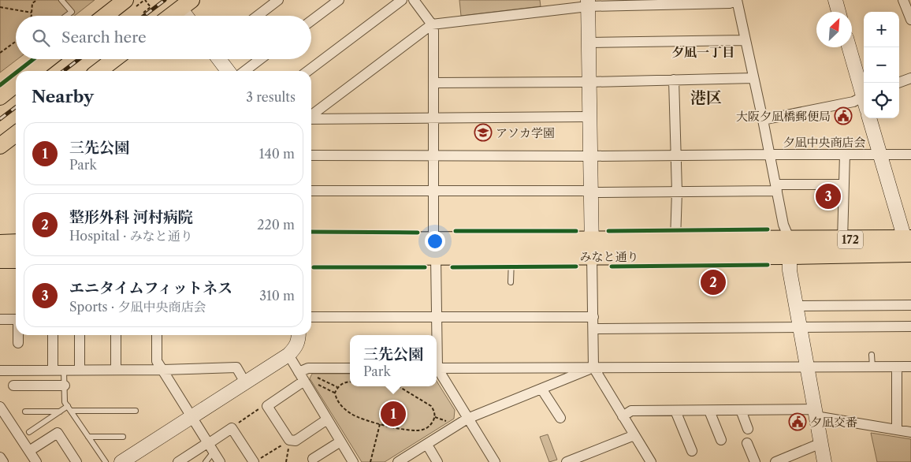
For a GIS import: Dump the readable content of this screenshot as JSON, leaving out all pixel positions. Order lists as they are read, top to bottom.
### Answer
{
  "streets": {
    "highway": ["172", "みなと通り"],
    "street": ["夕凪中央商店会"]
  },
  "districts": ["夕凪一丁目", "港区"],
  "places": {
    "public building": ["大阪夕凪橋郵便局", "夕凪交番"],
    "school or university": ["アソカ学園"]
  },
  "north": "top right",
  "page": {
    "map_buttons": ["+", "−"],
    "search": "Search here",
    "heading": ["Nearby", "3 results"],
    "list": [
      {
        "mark": "1",
        "name": "三先公園",
        "note": "Park",
        "value": "140 m"
      },
      {
        "mark": "2",
        "name": "整形外科 河村病院",
        "note": "Hospital · みなと通り",
        "value": "220 m"
      },
      {
        "mark": "3",
        "name": "エニタイムフィットネス",
        "note": "Sports · 夕凪中央商店会",
        "value": "310 m"
      }
    ],
    "pins": ["3", "2", "1"],
    "popup": ["三先公園", "Park"]
  }
}
